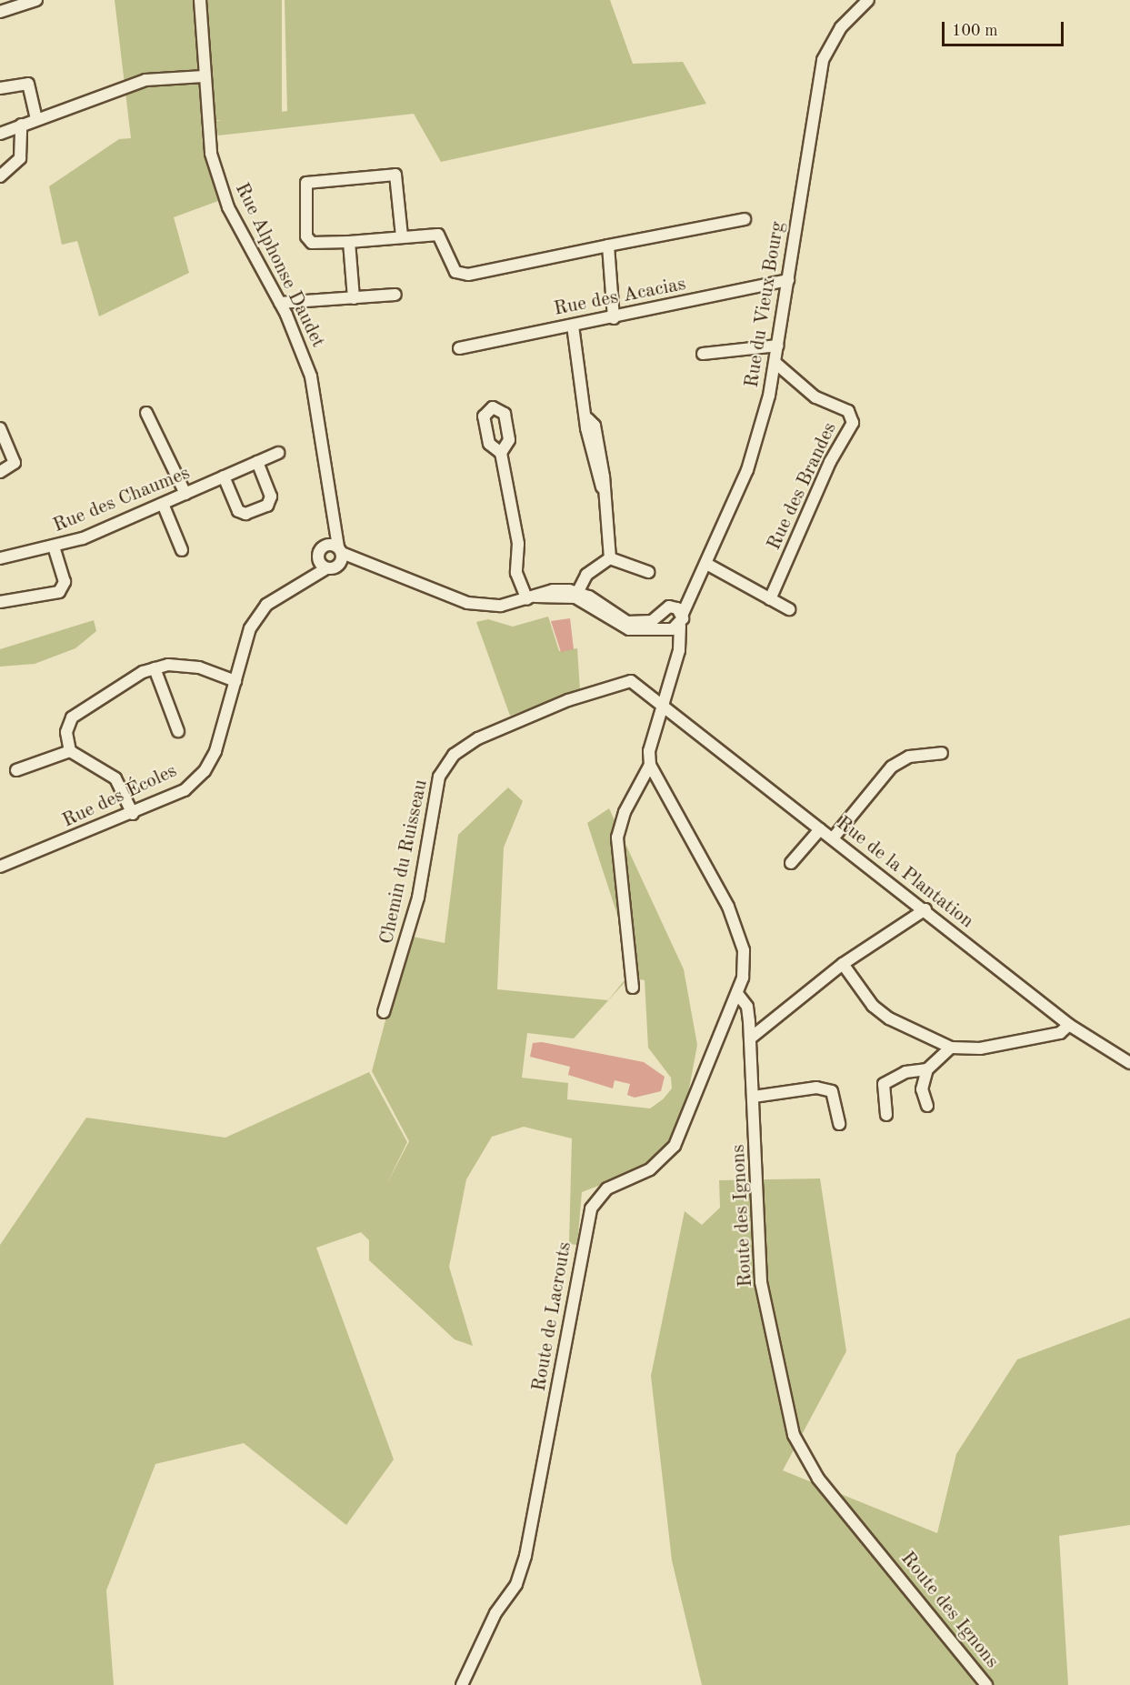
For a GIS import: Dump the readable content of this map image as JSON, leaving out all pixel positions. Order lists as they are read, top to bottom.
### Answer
{
  "streets": {
    "street": [
      "Rue Alphonse Daudet",
      "Rue des Acacias",
      "Rue du Vieux Bourg",
      "Rue des Brandes",
      "Rue des Chaumes",
      "Rue des Écoles",
      "Chemin du Ruisseau",
      "Rue de la Plantation",
      "Route des Ignons",
      "Route de Lacrouts"
    ]
  },
  "crossings": [
    ["Rue Alphonse Daudet", "Rue des Écoles"],
    ["Rue des Acacias", "Rue du Vieux Bourg"],
    ["Rue du Vieux Bourg", "Rue des Brandes"],
    ["Chemin du Ruisseau", "Rue de la Plantation"],
    ["Route des Ignons", "Route de Lacrouts"]
  ],
  "scale_bar": "100 m"
}
